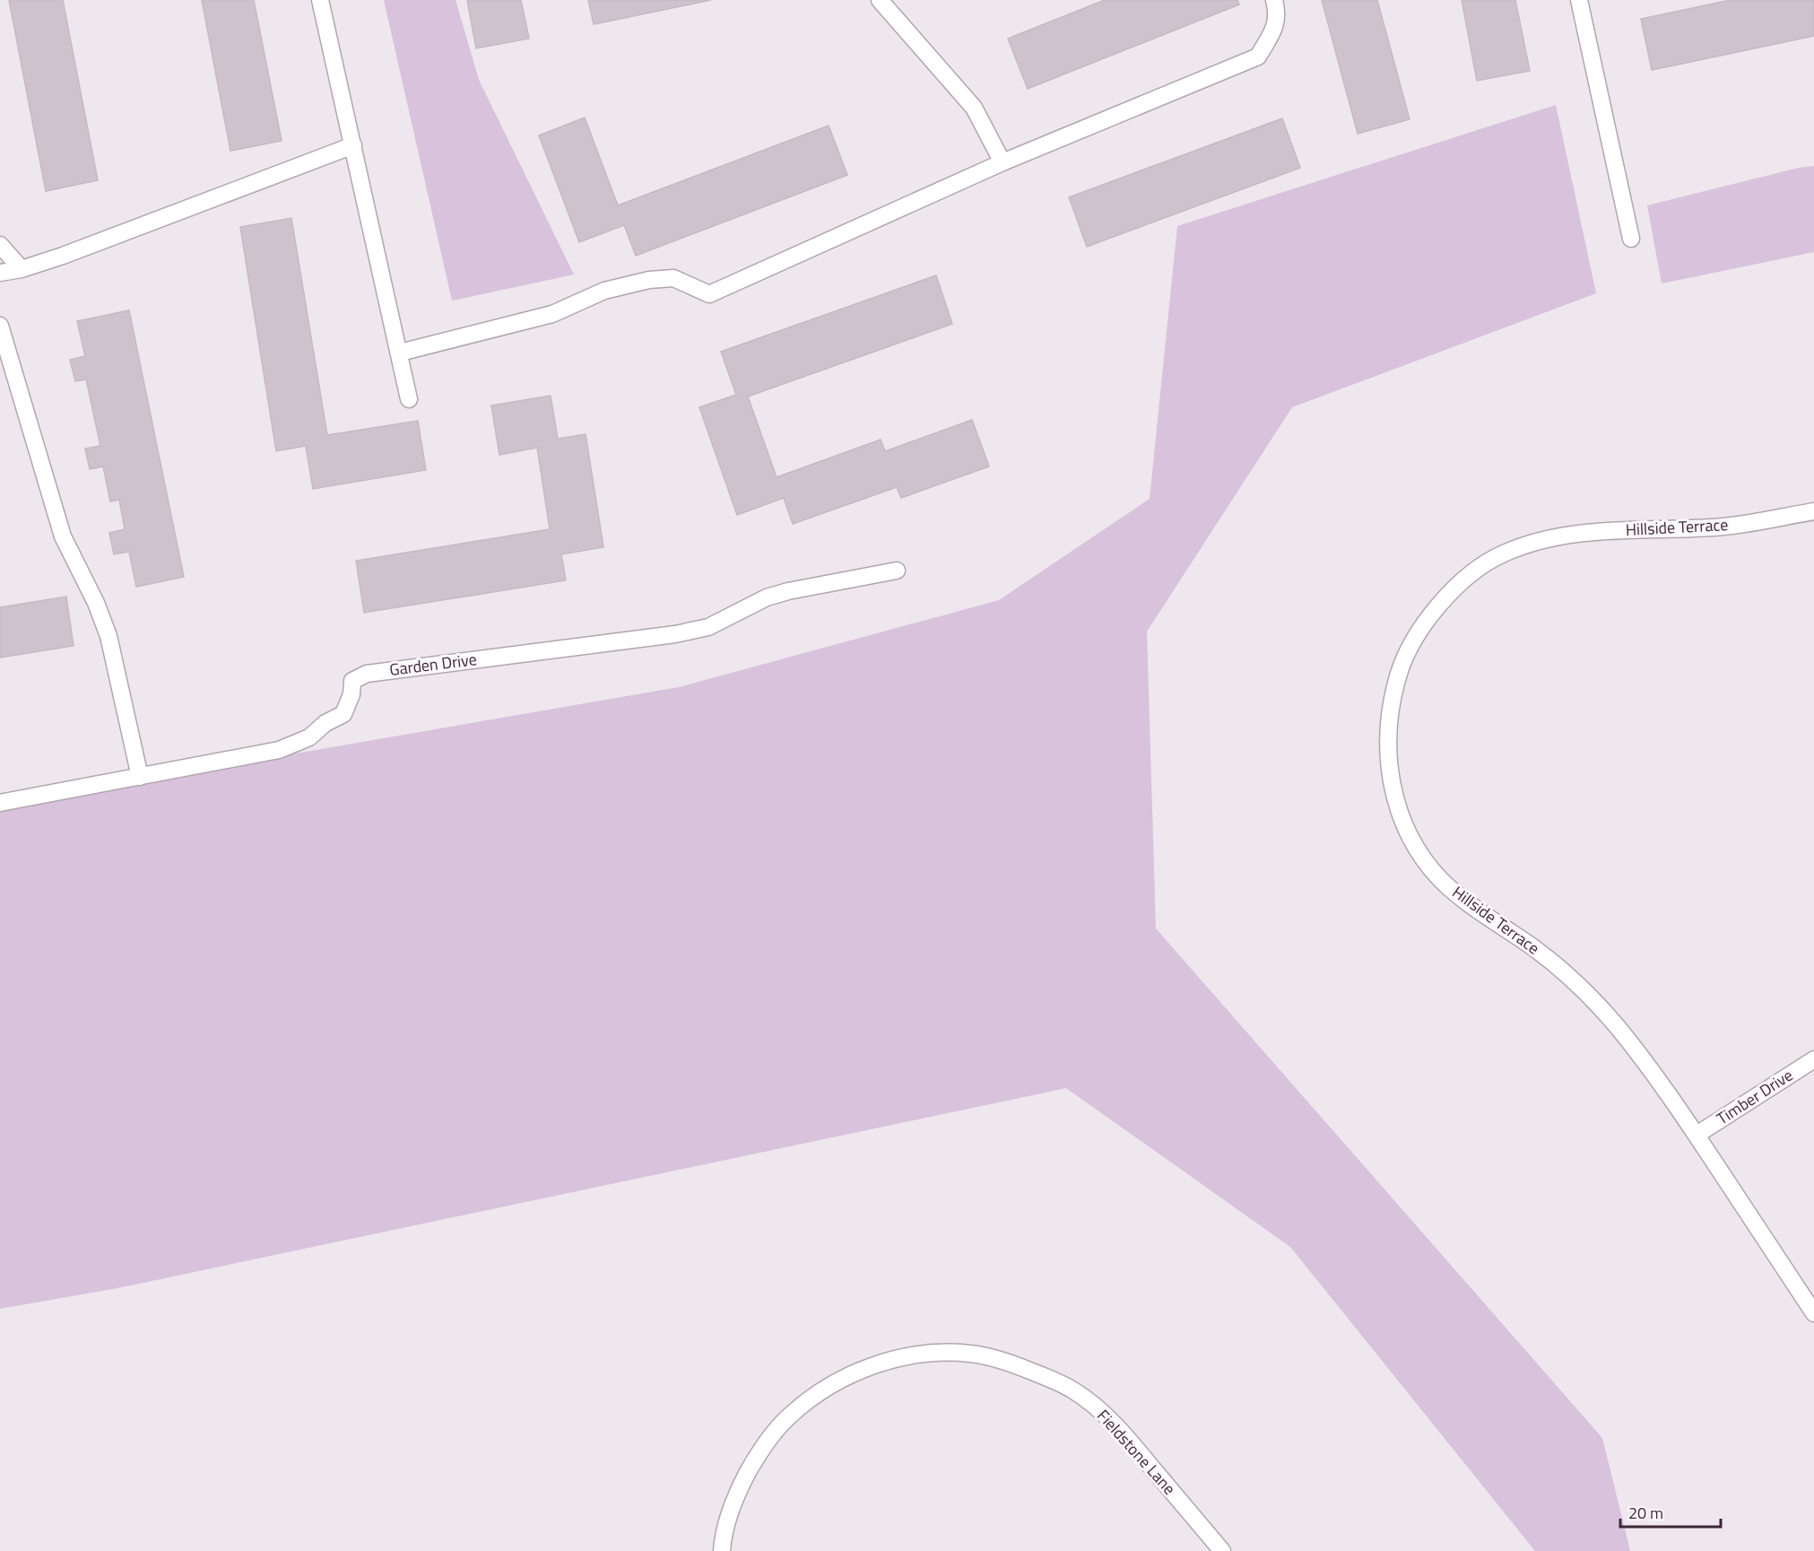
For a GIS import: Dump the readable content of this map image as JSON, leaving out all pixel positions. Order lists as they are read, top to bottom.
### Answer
{
  "streets": {
    "street": [
      "Hillside Terrace",
      "Garden Drive",
      "Timber Drive",
      "Fieldstone Lane"
    ]
  },
  "crossings": [
    ["Hillside Terrace", "Timber Drive"]
  ],
  "scale_bar": "20 m"
}
